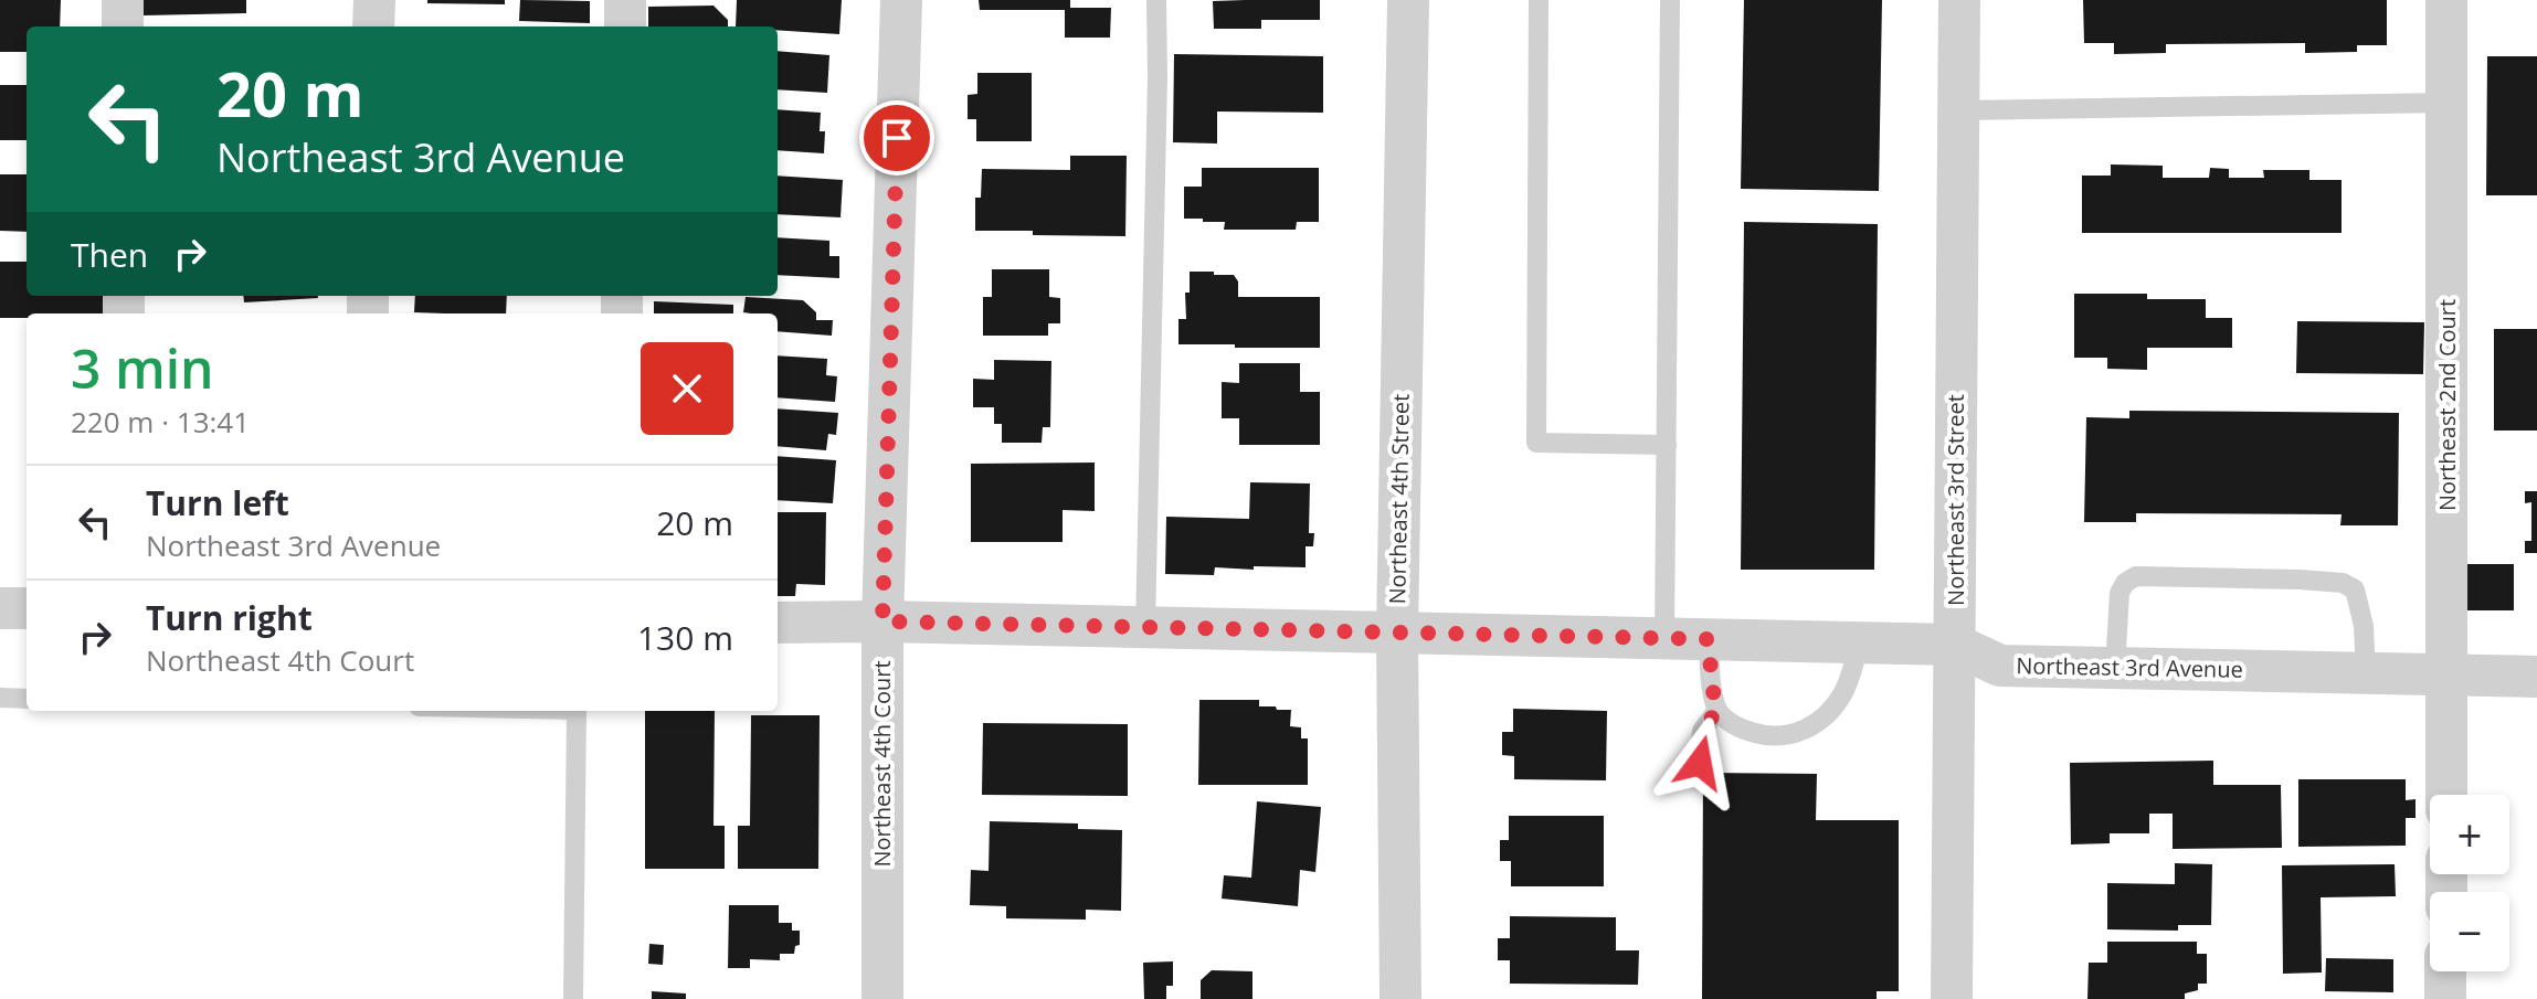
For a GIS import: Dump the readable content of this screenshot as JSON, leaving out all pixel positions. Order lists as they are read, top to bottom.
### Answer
{
  "streets": {
    "street": [
      "Northeast 2nd Court",
      "Northeast 4th Street",
      "Northeast 3rd Street",
      "Northeast 3rd Avenue",
      "Northeast 4th Court"
    ]
  },
  "crossings": [
    ["Northeast 2nd Court", "Northeast 3rd Avenue"],
    ["Northeast 4th Street", "Northeast 3rd Avenue"],
    ["Northeast 3rd Street", "Northeast 3rd Avenue"],
    ["Northeast 3rd Avenue", "Northeast 4th Court"]
  ],
  "page": {
    "turn": ["20 m", "Northeast 3rd Avenue"],
    "then": "Then",
    "heading": ["3 min", "220 m · 13:41"],
    "list": [
      {
        "name": "Turn left",
        "note": "Northeast 3rd Avenue",
        "value": "20 m"
      },
      {
        "name": "Turn right",
        "note": "Northeast 4th Court",
        "value": "130 m"
      }
    ],
    "map_buttons": ["+", "−"]
  }
}
